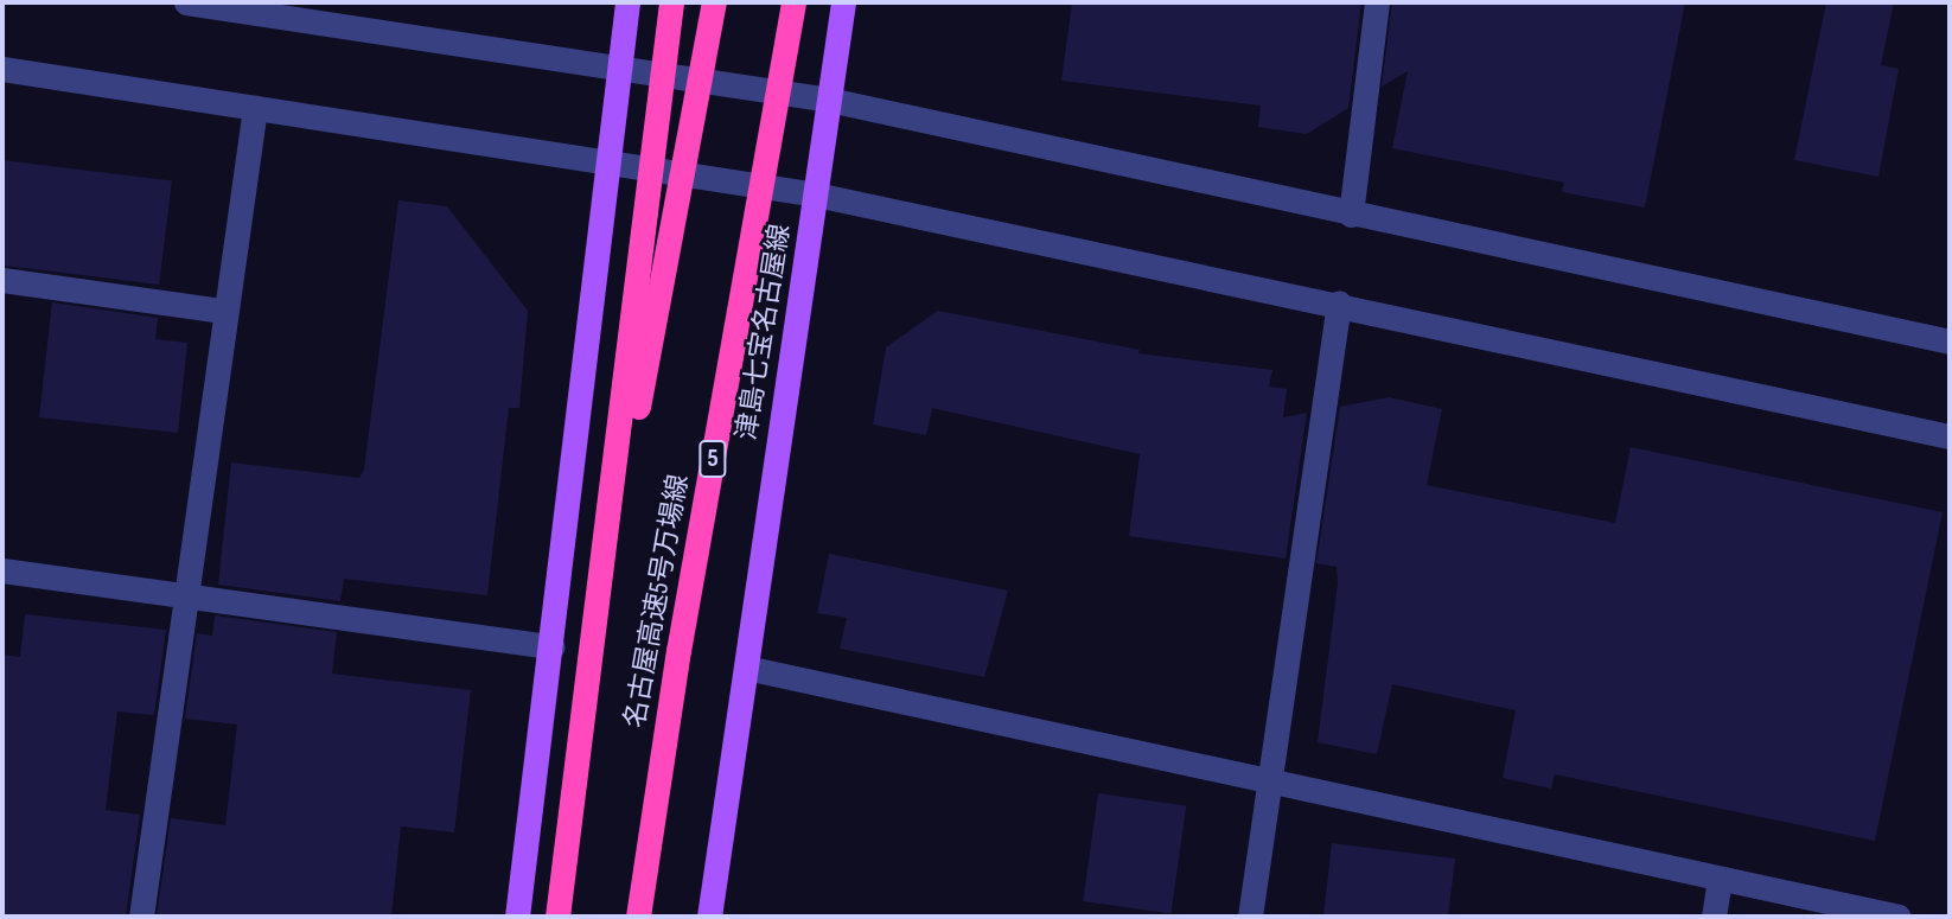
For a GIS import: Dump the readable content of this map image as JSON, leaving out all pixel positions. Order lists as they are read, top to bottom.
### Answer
{
  "streets": {
    "highway": ["5", "名古屋高速5号万場線"],
    "main road": ["津島七宝名古屋線"]
  }
}
